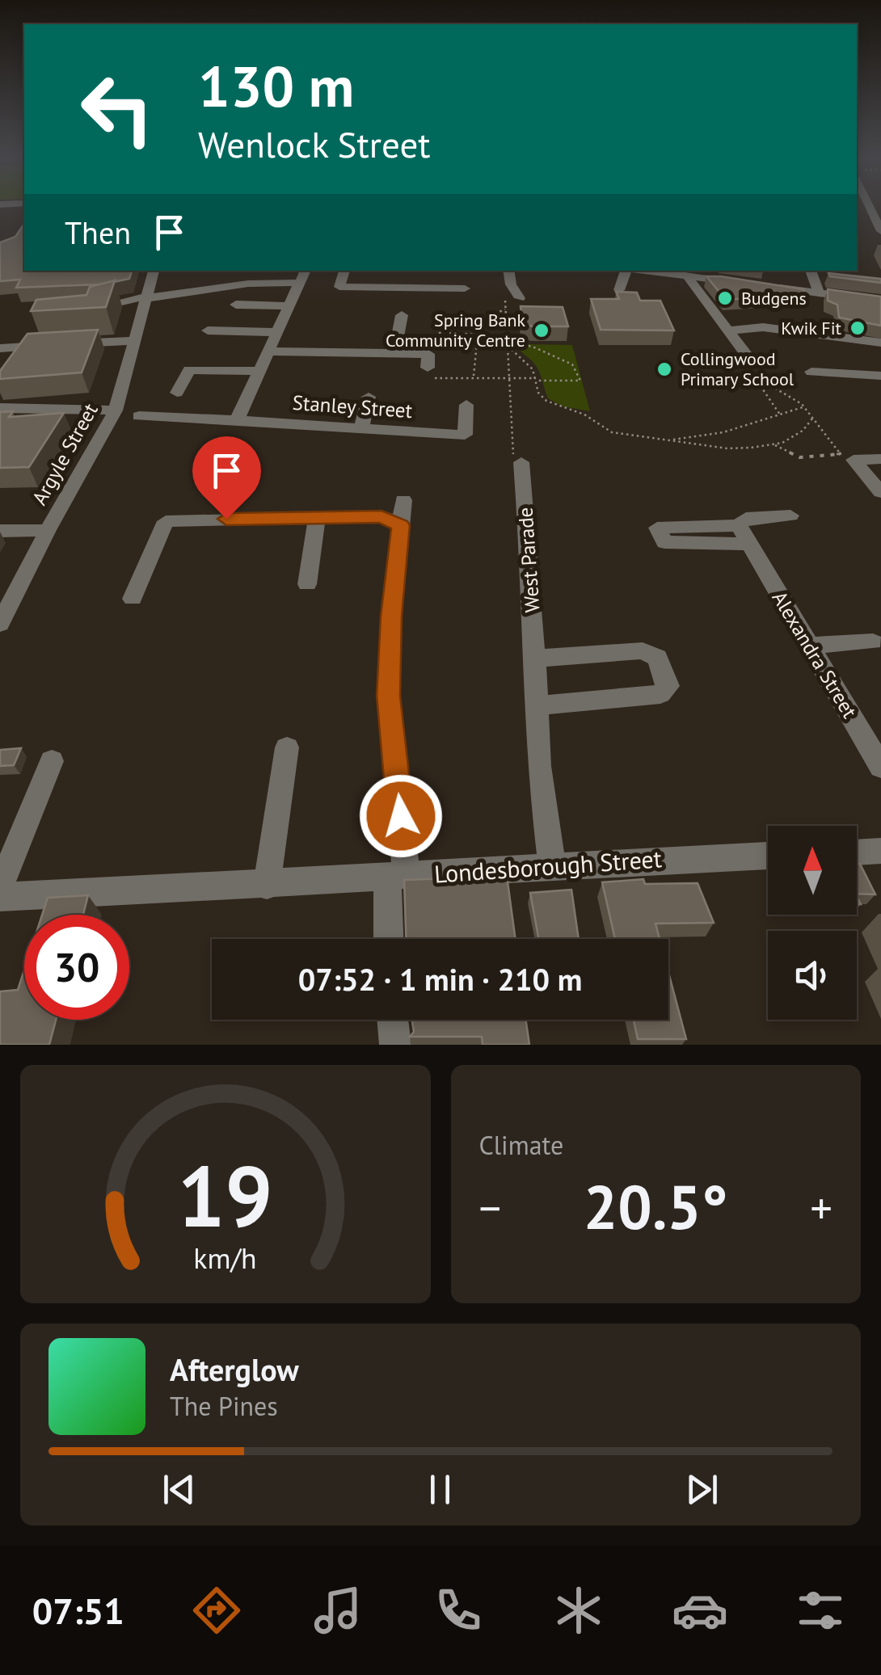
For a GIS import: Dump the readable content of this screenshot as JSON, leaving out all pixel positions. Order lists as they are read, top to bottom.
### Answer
{
  "streets": {
    "street": [
      "Stanley Street",
      "Argyle Street",
      "West Parade",
      "Alexandra Street",
      "Londesborough Street"
    ]
  },
  "crossings": [
    ["West Parade", "Londesborough Street"]
  ],
  "places": [
    "Budgens",
    "Kwik Fit",
    "Spring Bank Community Centre",
    "Collingwood Primary School"
  ],
  "north": "top",
  "page": {
    "turn": ["130 m", "Wenlock Street"],
    "then": "Then",
    "limit": "30",
    "trip": "07:52 · 1 min · 210 m",
    "tile": "Climate",
    "heat": ["−", "20.5°", "+"],
    "song": ["Afterglow", "The Pines"],
    "tabs": "07:51",
    "gauge": ["19", "km/h"]
  }
}
